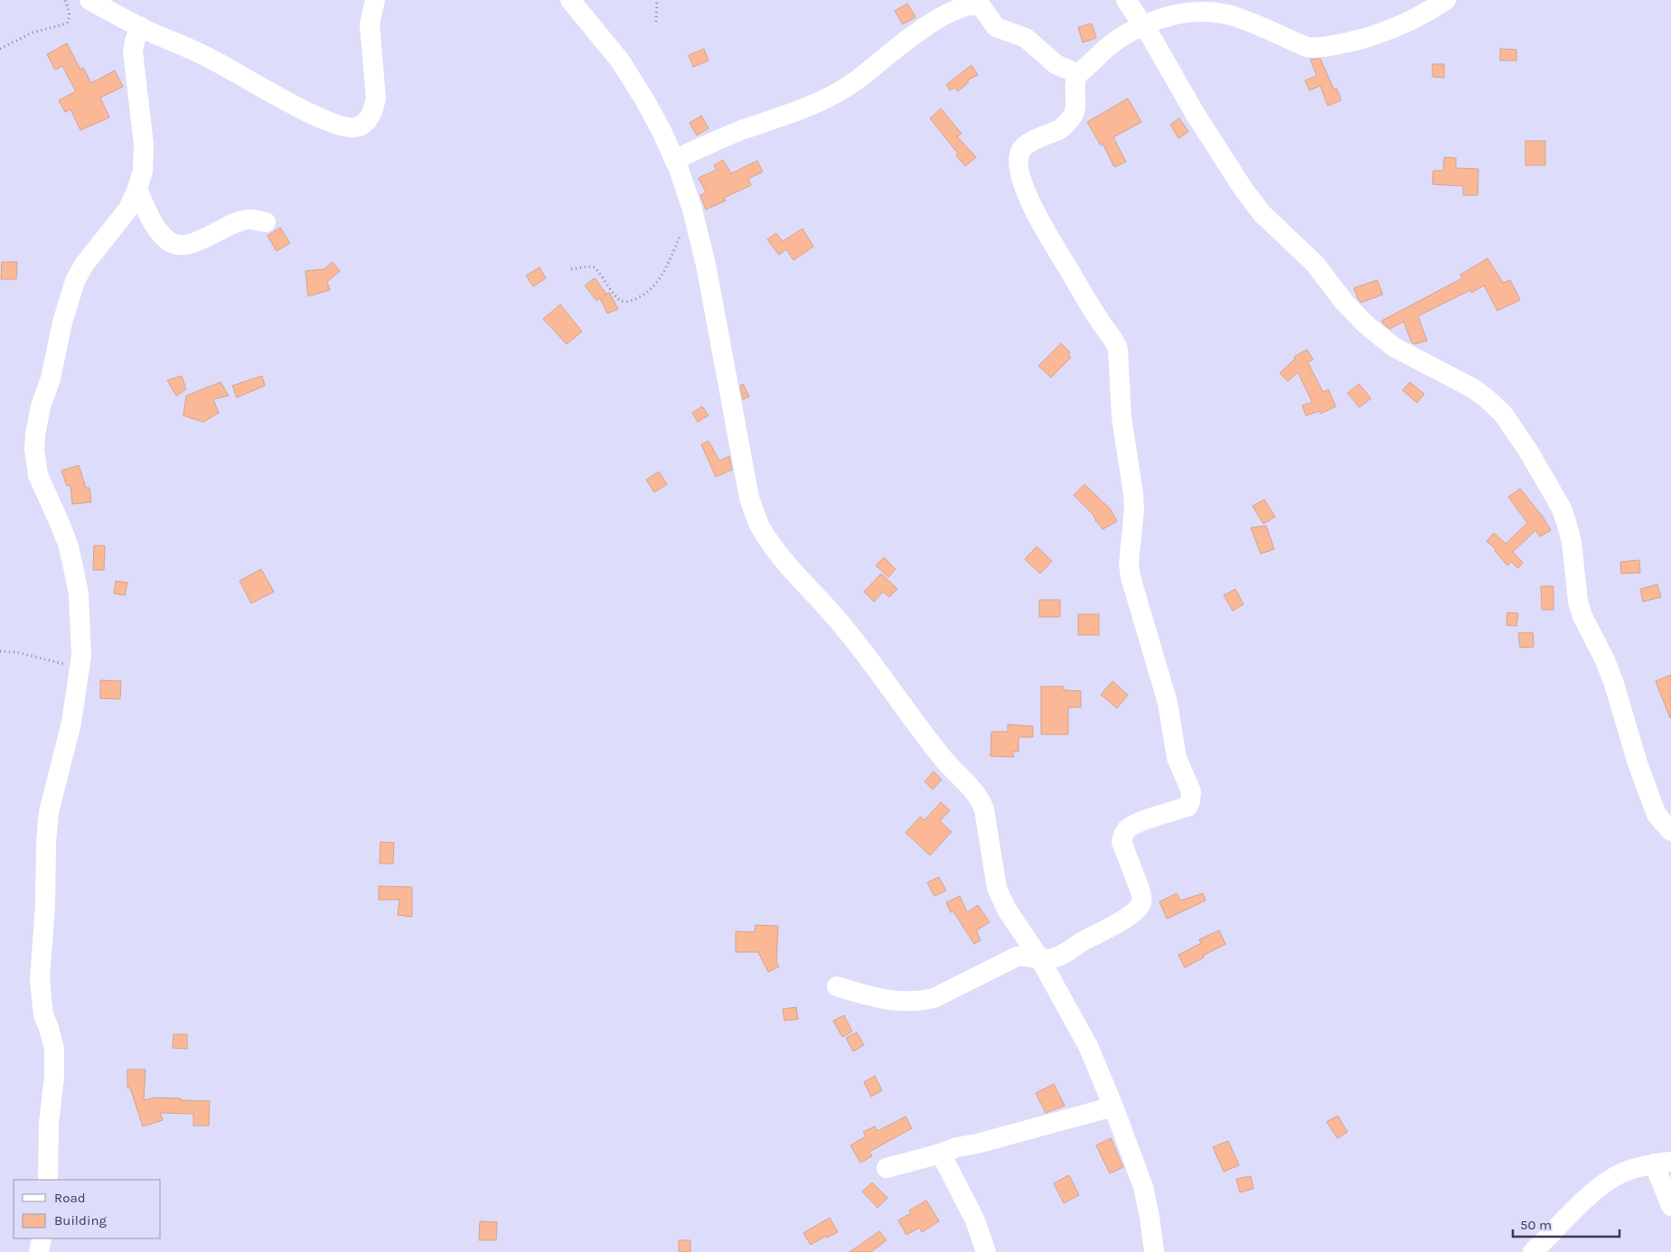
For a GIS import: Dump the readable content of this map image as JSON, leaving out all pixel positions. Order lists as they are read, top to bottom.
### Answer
{
  "legend": ["Road", "Building"],
  "scale_bar": "50 m"
}
